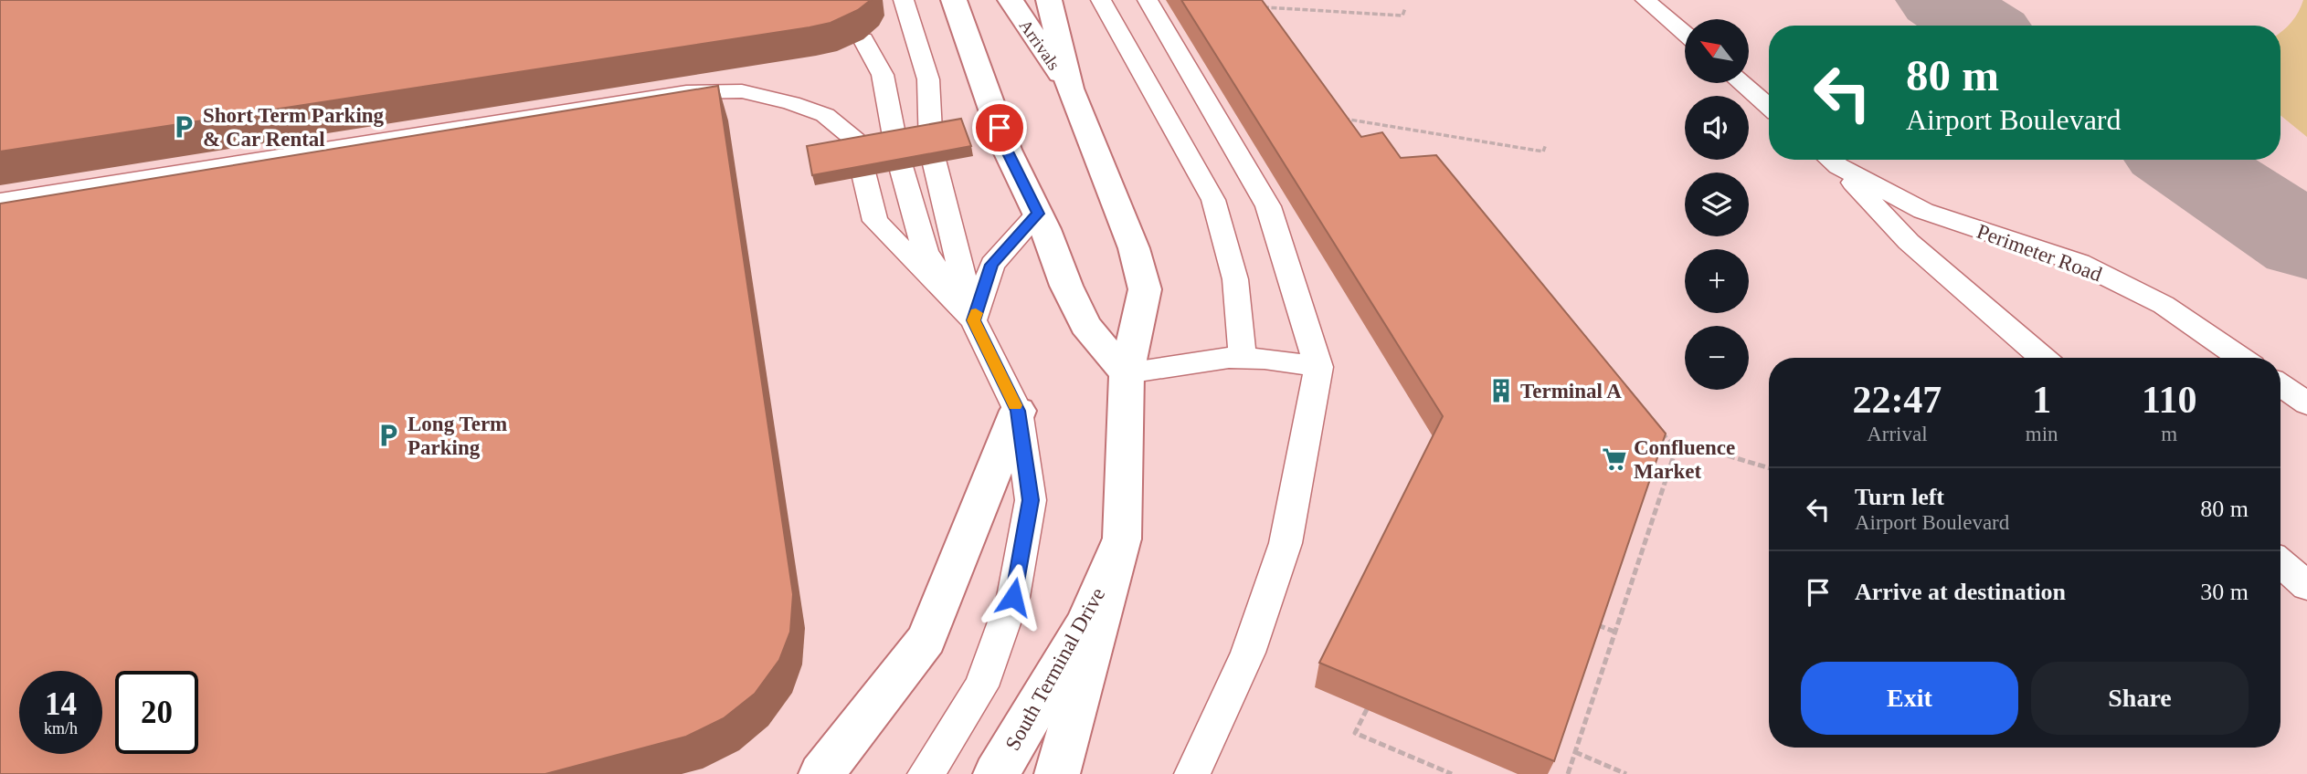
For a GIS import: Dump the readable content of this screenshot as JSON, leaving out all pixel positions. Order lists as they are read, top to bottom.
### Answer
{
  "streets": {
    "main road": ["Arrivals", "South Terminal Drive"],
    "lane": ["Perimeter Road"]
  },
  "crossings": [
    ["Arrivals", "South Terminal Drive"]
  ],
  "places": {
    "parking": ["Short Term Parking & Car Rental", "Long Term Parking"],
    "building": ["Terminal A"],
    "supermarket": ["Confluence Market"]
  },
  "north": "top left",
  "page": {
    "map_buttons": ["+", "−"],
    "turn": ["80 m", "Airport Boulevard"],
    "eta": [
      "22:47",
      "Arrival",
      "1",
      "min",
      "110",
      "m"
    ],
    "list": [
      {
        "name": "Turn left",
        "note": "Airport Boulevard",
        "value": "80 m"
      },
      {
        "name": "Arrive at destination",
        "value": "30 m"
      }
    ],
    "buttons": ["Exit", "Share"],
    "speed": "14 km/h",
    "limit": "20"
  }
}
